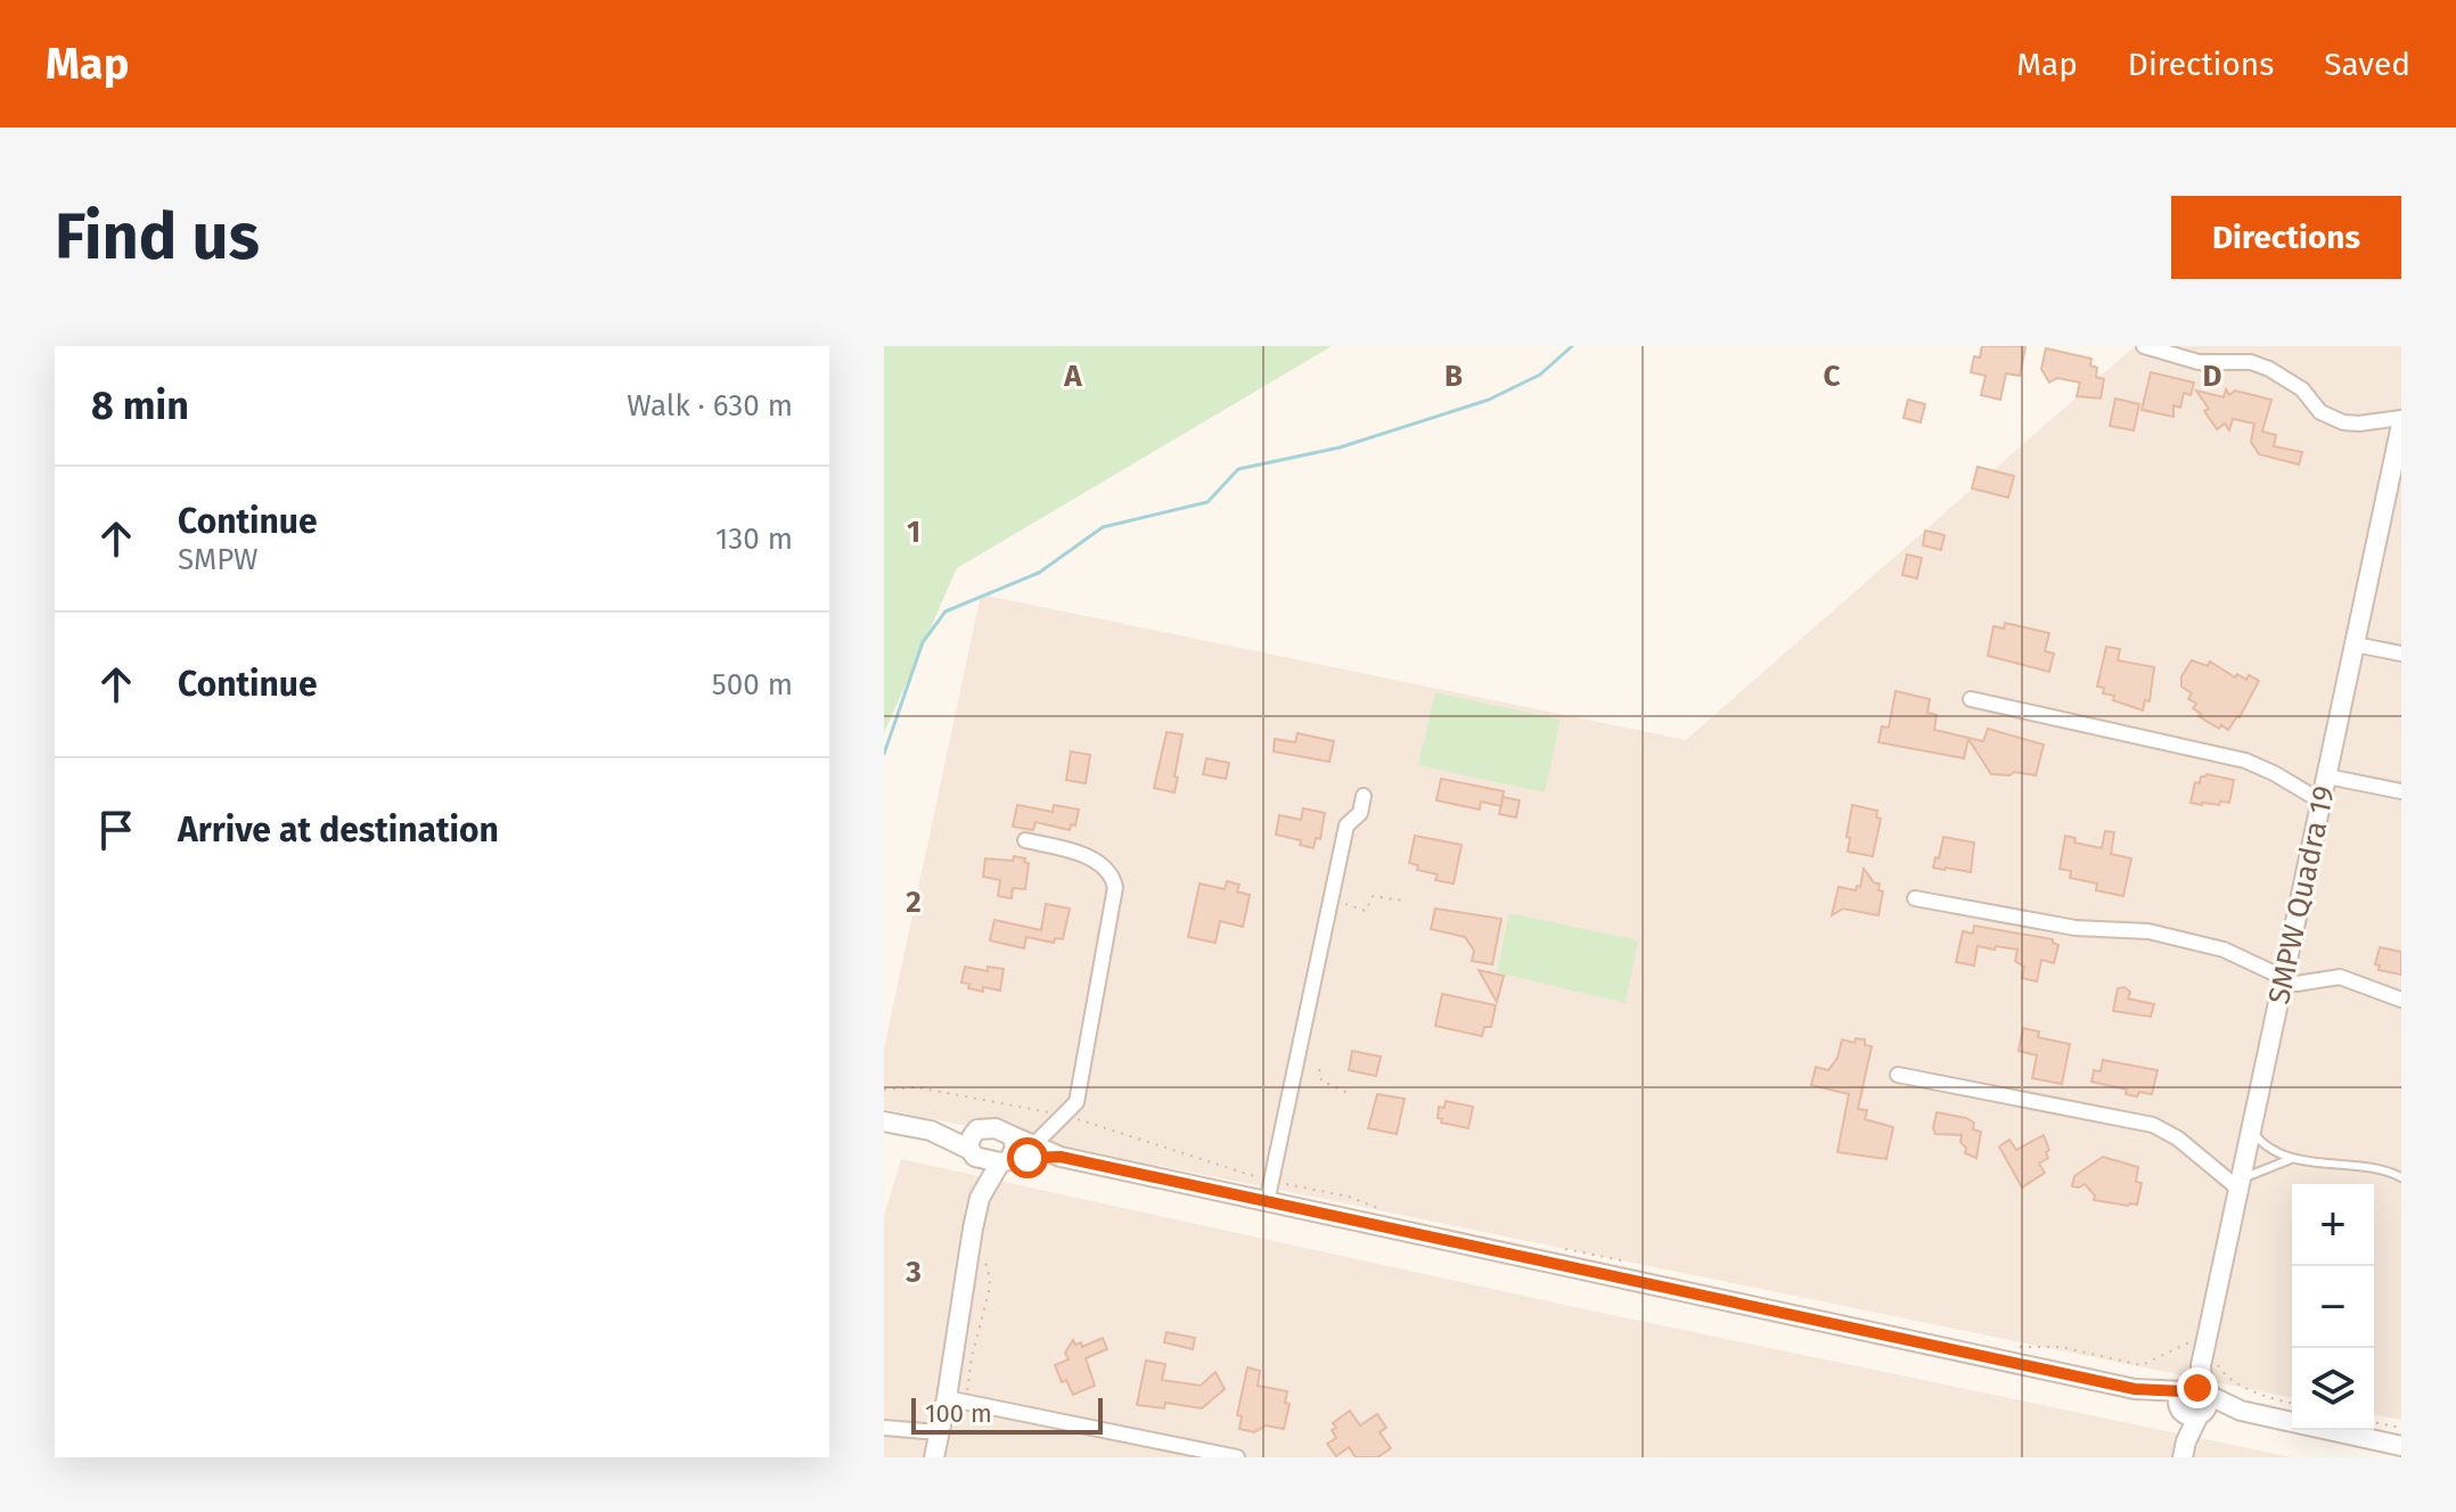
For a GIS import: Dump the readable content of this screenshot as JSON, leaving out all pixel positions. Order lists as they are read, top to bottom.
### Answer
{
  "streets": {
    "street": ["SMPW Quadra 19"]
  },
  "scale_bar": "100 m",
  "page": {
    "header": "Map",
    "nav": ["Map", "Directions", "Saved"],
    "buttons": "Directions",
    "title": "Find us",
    "heading": ["8 min", "Walk · 630 m"],
    "list": [
      ["Continue", "SMPW", "130 m"],
      ["Continue", "500 m"],
      "Arrive at destination"
    ],
    "map_buttons": ["+", "−"],
    "scale": "100 m"
  },
  "grid": {
    "columns": [
      "A",
      "B",
      "C",
      "D"
    ],
    "rows": ["1", "2", "3"]
  }
}
